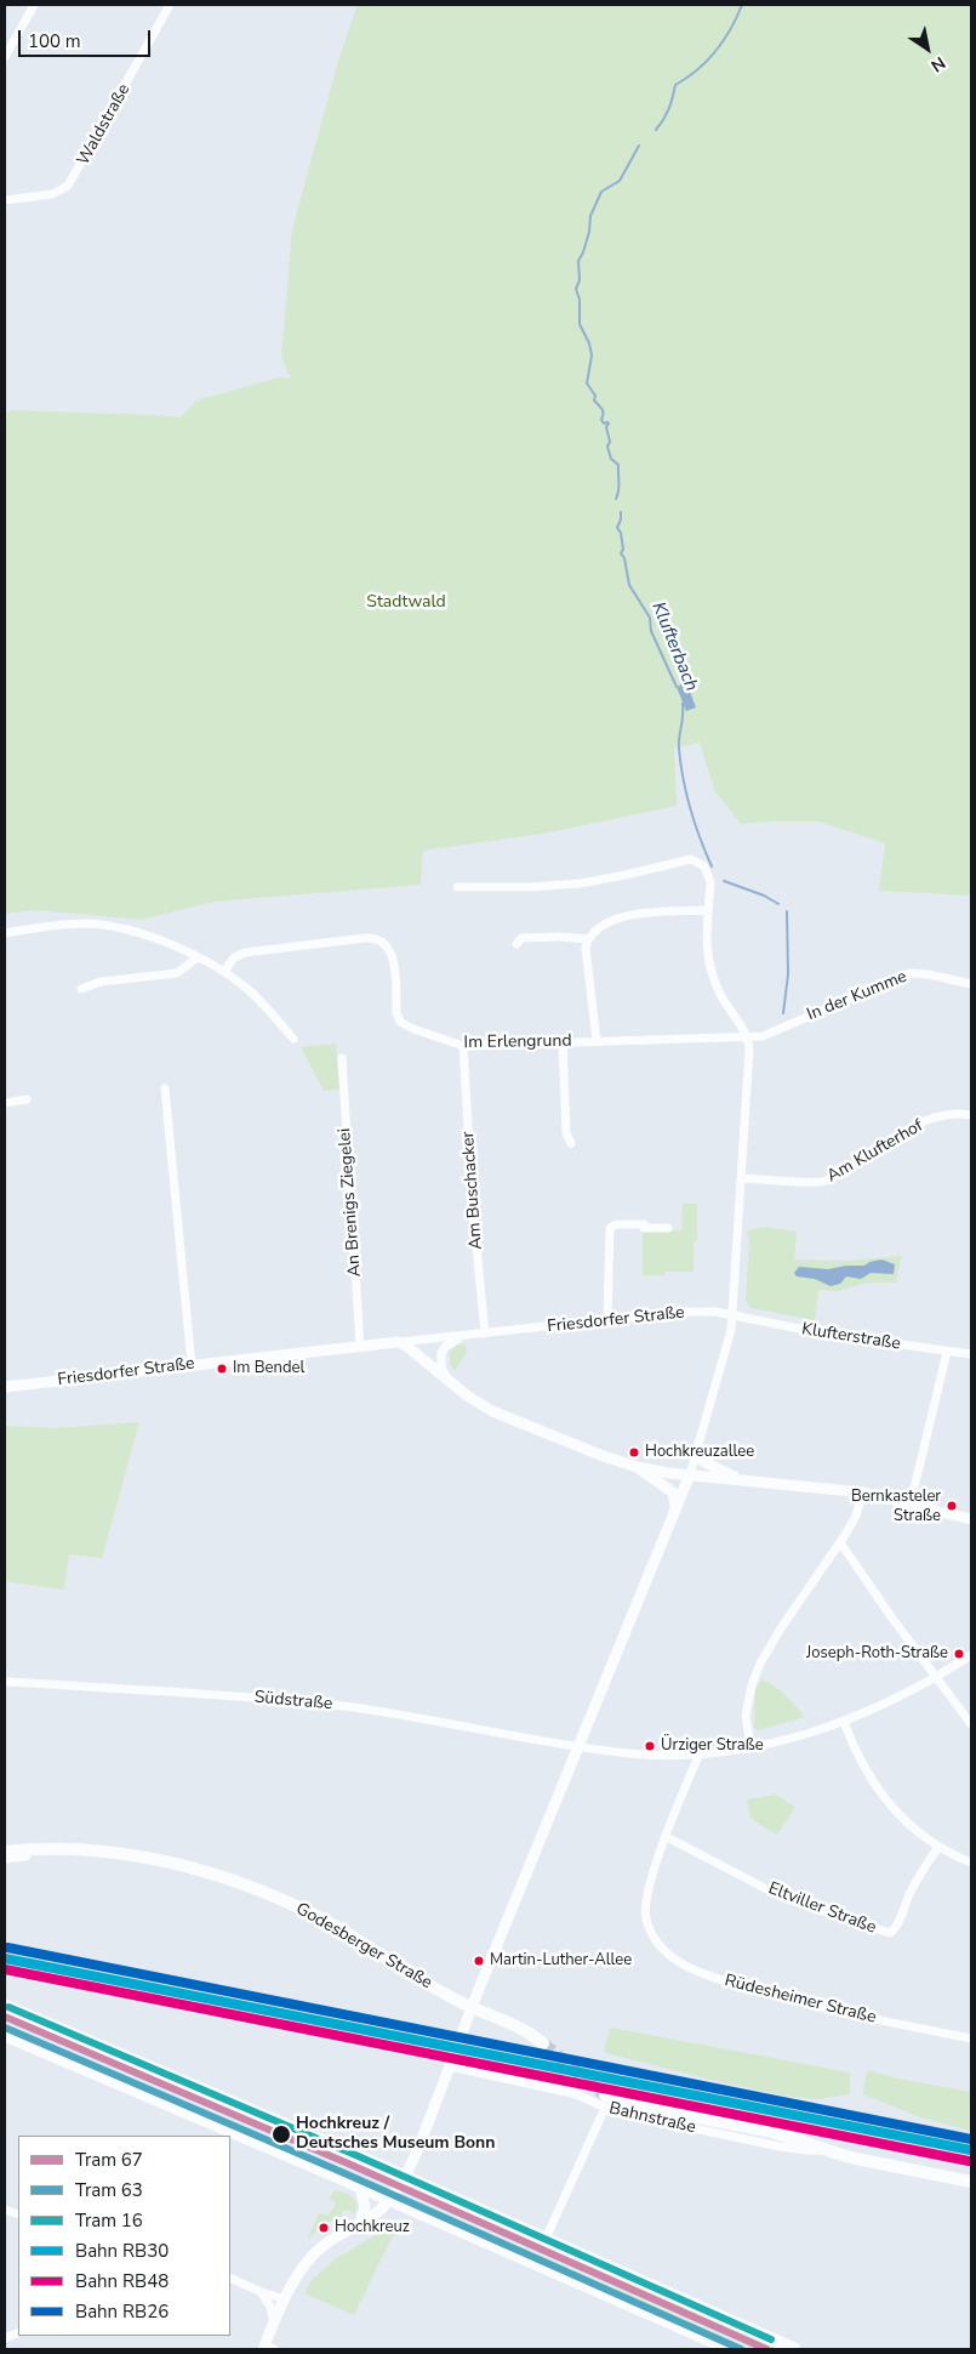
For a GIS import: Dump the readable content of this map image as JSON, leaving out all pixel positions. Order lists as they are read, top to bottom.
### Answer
{
  "streets": {
    "main road": ["Godesberger Straße"],
    "street": [
      "Waldstraße",
      "In der Kumme",
      "Im Erlengrund",
      "Am Klufterhof",
      "Am Buschacker",
      "An Brenigs Ziegelei",
      "Friesdorfer Straße",
      "Klufterstraße",
      "Südstraße",
      "Eltviller Straße",
      "Rüdesheimer Straße",
      "Bahnstraße"
    ]
  },
  "crossings": [
    ["In der Kumme", "Im Erlengrund"],
    ["Im Erlengrund", "Am Buschacker"],
    ["Am Buschacker", "Friesdorfer Straße"],
    ["An Brenigs Ziegelei", "Friesdorfer Straße"],
    ["Friesdorfer Straße", "Klufterstraße"],
    ["Eltviller Straße", "Rüdesheimer Straße"]
  ],
  "water": ["Klufterbach"],
  "parks": ["Stadtwald"],
  "places": [
    "Im Bendel",
    "Hochkreuzallee",
    "Bernkasteler Straße",
    "Joseph-Roth-Straße",
    "Ürziger Straße",
    "Martin-Luther-Allee",
    "Hochkreuz / Deutsches Museum Bonn",
    "Hochkreuz"
  ],
  "lines": [
    "rail line RB26",
    "rail line RB30",
    "rail line RB48",
    "tram line 16",
    "tram line 67",
    "tram line 63"
  ],
  "legend": [
    "Tram 67",
    "Tram 63",
    "Tram 16",
    "Bahn RB30",
    "Bahn RB48",
    "Bahn RB26"
  ],
  "scale_bar": "100 m",
  "north": "bottom right"
}
